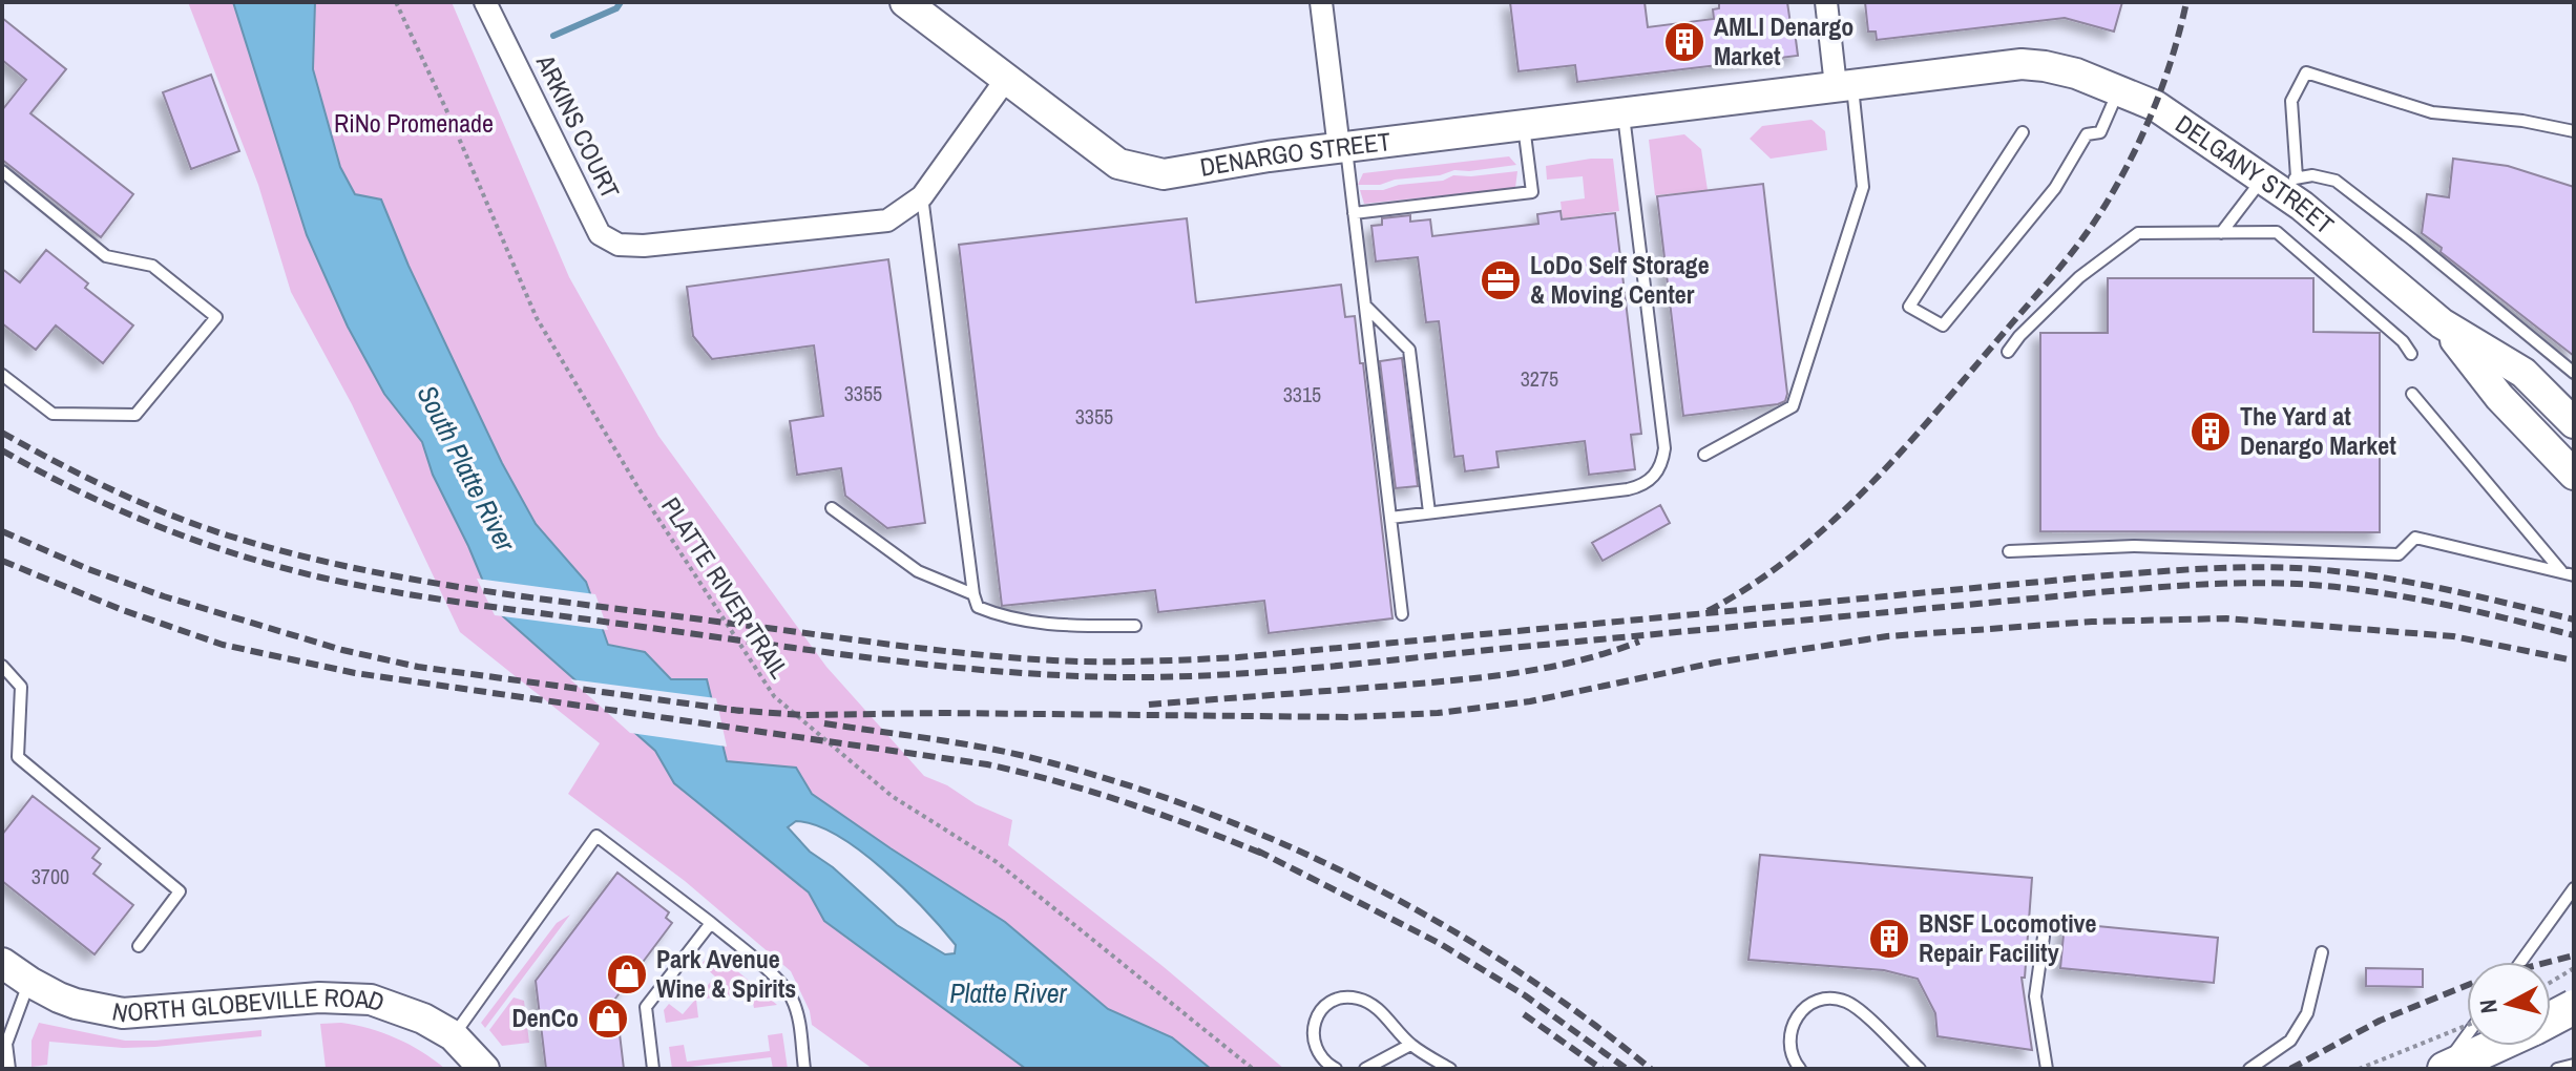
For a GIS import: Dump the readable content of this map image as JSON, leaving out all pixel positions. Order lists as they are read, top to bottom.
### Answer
{
  "streets": {
    "street": [
      "ARKINS COURT",
      "DENARGO STREET",
      "DELGANY STREET",
      "NORTH GLOBEVILLE ROAD"
    ],
    "path": ["PLATTE RIVER TRAIL"]
  },
  "crossings": [
    ["DENARGO STREET", "DELGANY STREET"]
  ],
  "water": ["South Platte River", "Platte River"],
  "parks": ["RiNo Promenade"],
  "places": {
    "building": ["AMLI Denargo Market", "The Yard at Denargo Market", "BNSF Locomotive Repair Facility"],
    "office": ["LoDo Self Storage & Moving Center"],
    "shop": ["Park Avenue Wine & Spirits", "DenCo"]
  },
  "house_numbers": [
    "3275",
    "3355",
    "3315",
    "3355",
    "3700"
  ],
  "north": "left"
}
